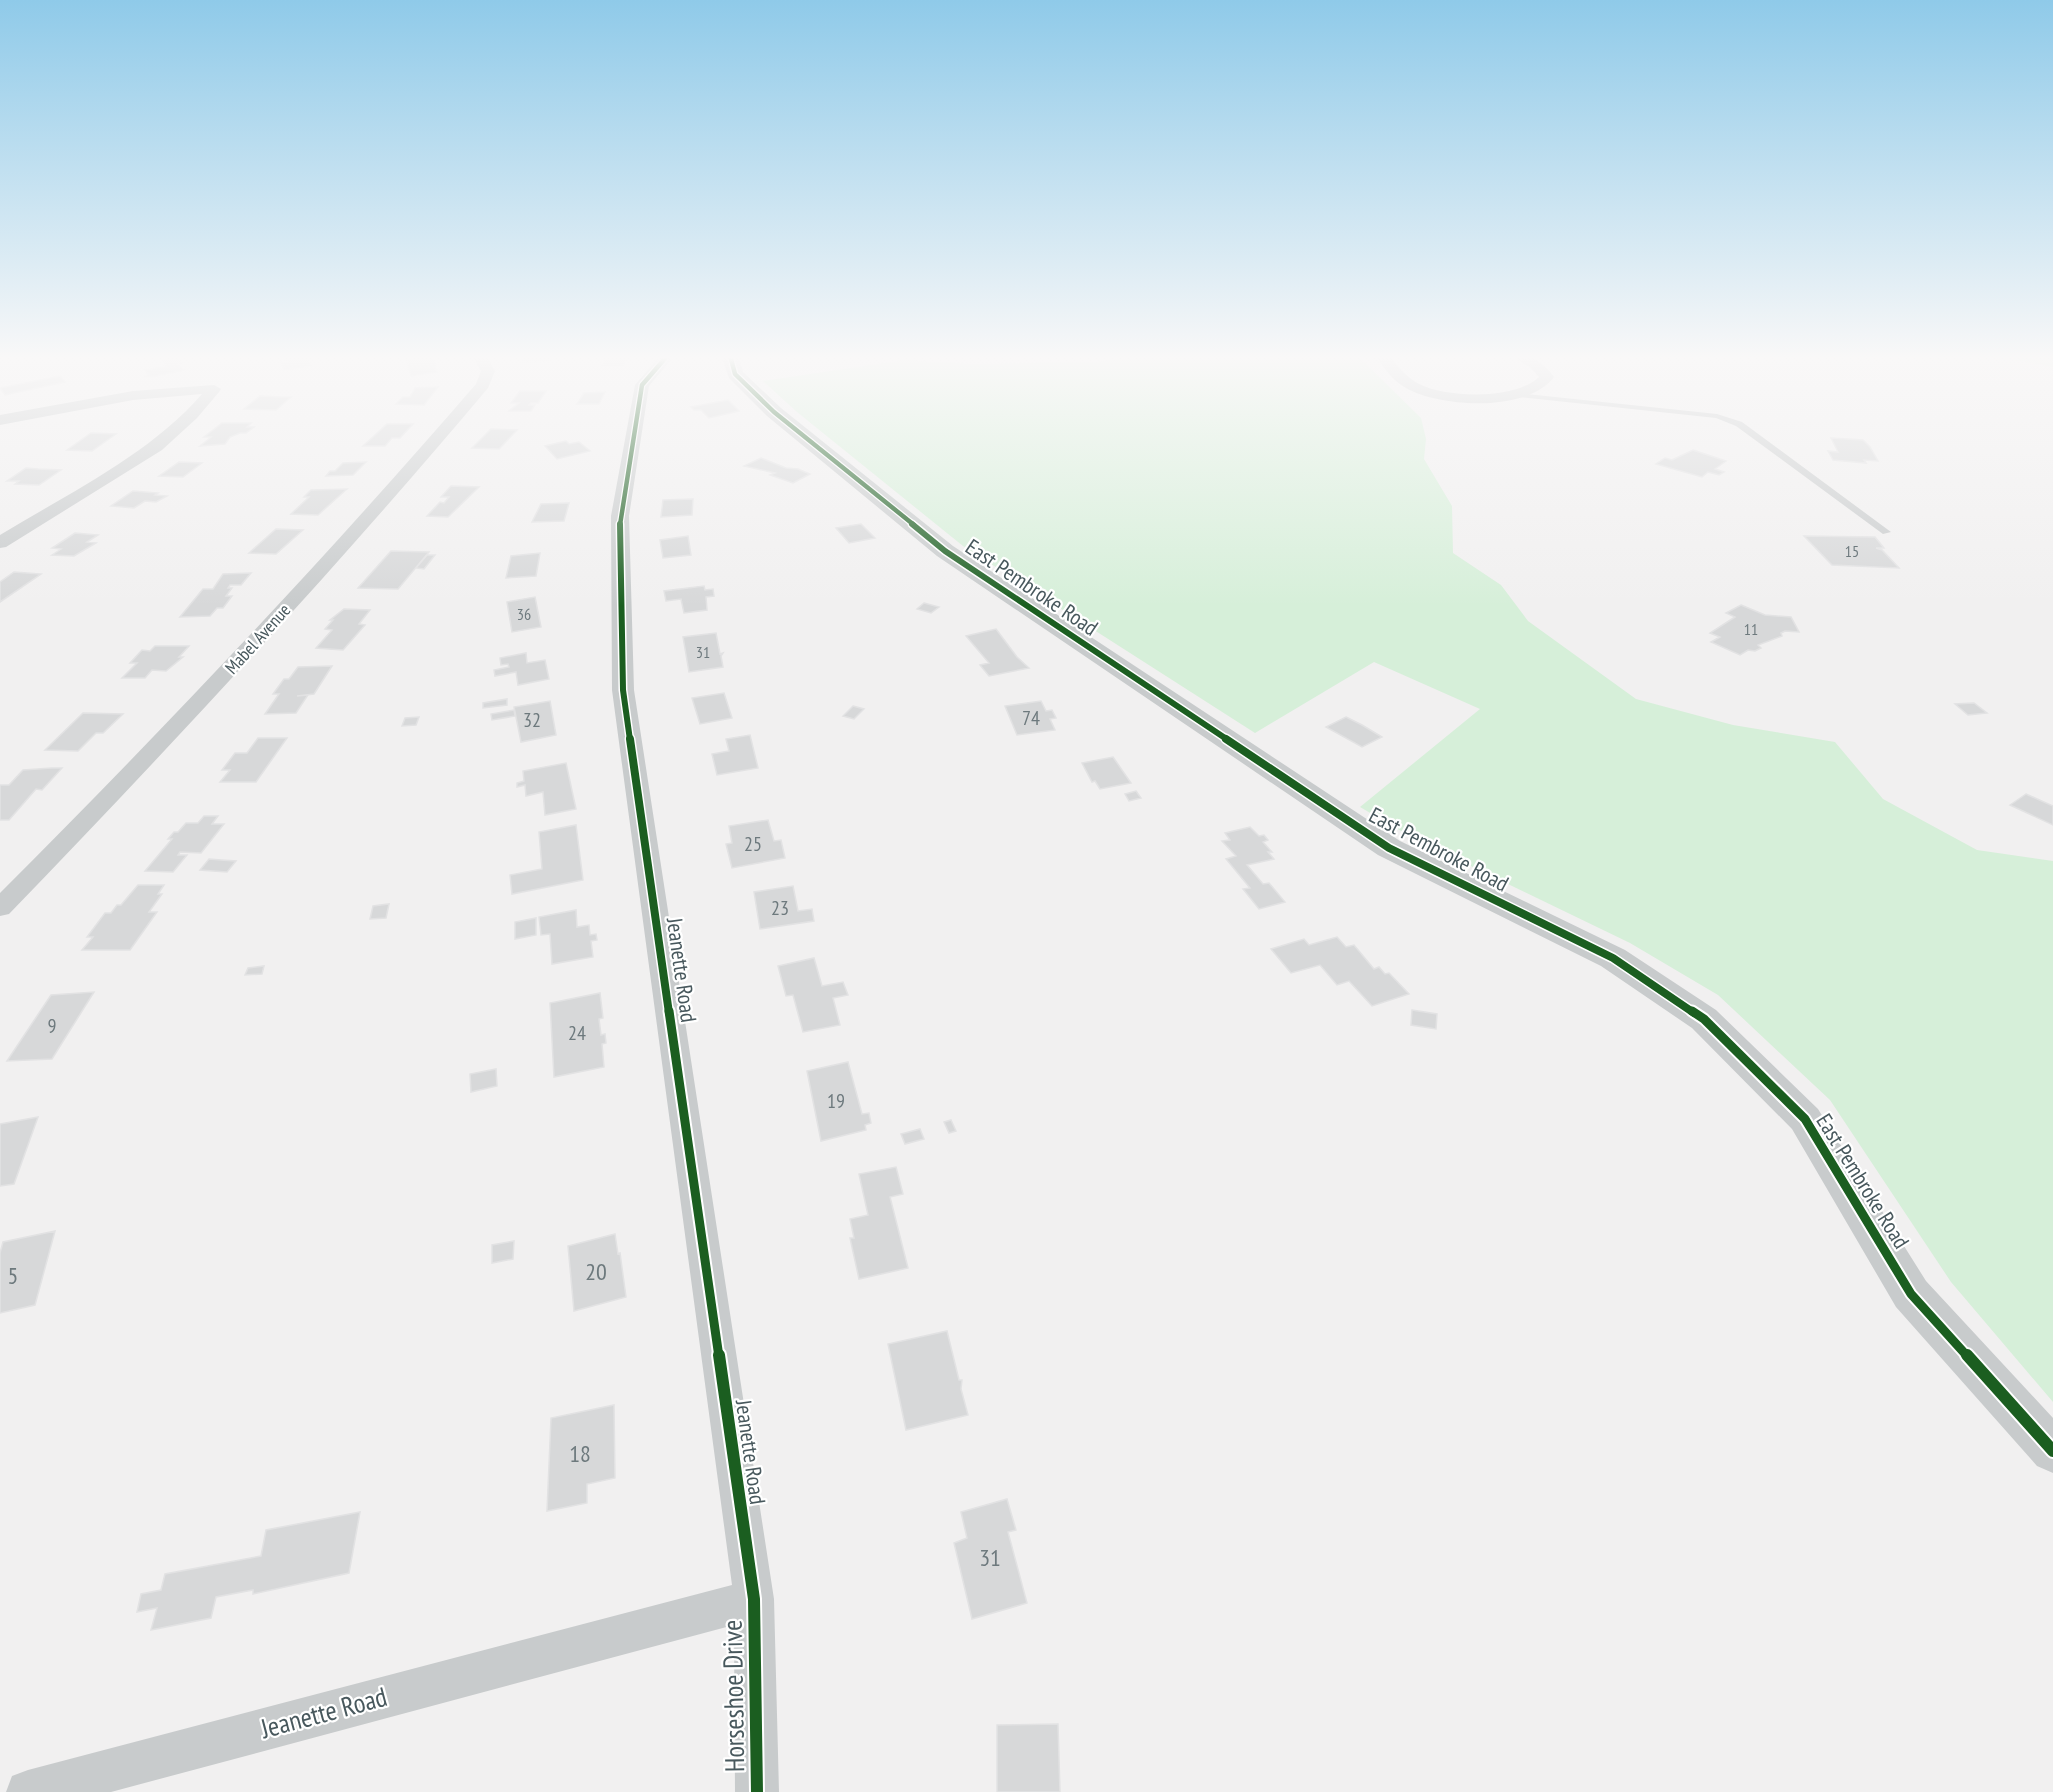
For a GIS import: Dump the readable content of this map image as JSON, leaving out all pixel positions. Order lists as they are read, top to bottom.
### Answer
{
  "streets": {
    "street": [
      "East Pembroke Road",
      "Mabel Avenue",
      "Jeanette Road",
      "Horseshoe Drive"
    ]
  },
  "crossings": [
    ["Jeanette Road", "Horseshoe Drive"]
  ],
  "house_numbers": [
    "15",
    "36",
    "11",
    "31",
    "74",
    "32",
    "25",
    "23",
    "9",
    "24",
    "19",
    "20",
    "5",
    "18",
    "31"
  ]
}
